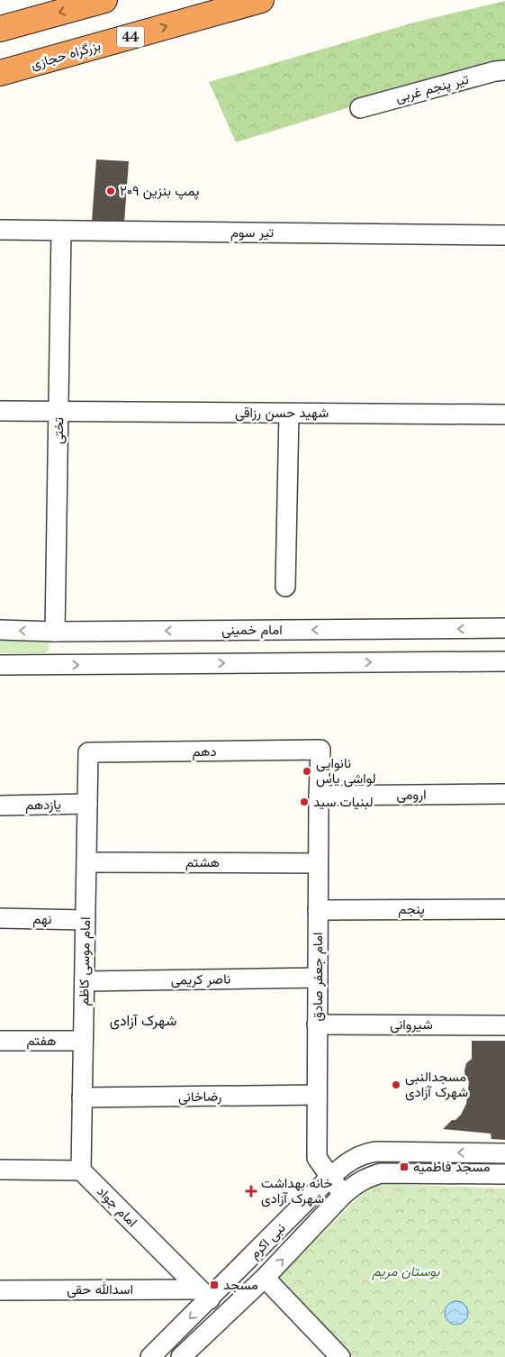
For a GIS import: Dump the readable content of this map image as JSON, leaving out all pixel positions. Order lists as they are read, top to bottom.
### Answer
{
  "streets": {
    "highway": ["44", "بزرگراه حجازی"],
    "street": [
      "تیر پنجم غربی",
      "تیر سوم",
      "شهید حسن رزاقی",
      "تختی",
      "امام خمینی",
      "دهم",
      "ارومی",
      "یازدهم",
      "هشتم",
      "پنجم",
      "نهم",
      "امام موسی کاظم",
      "امام جعفر صادق",
      "ناصر کریمی",
      "شیروانی",
      "هفتم",
      "رضاخانی",
      "امام جواد",
      "نبی اکرم",
      "اسدالله حقی"
    ]
  },
  "crossings": [
    ["تیر سوم", "تختی"],
    ["شهید حسن رزاقی", "تختی"],
    ["تختی", "امام خمینی"],
    ["دهم", "امام موسی کاظم"],
    ["دهم", "امام جعفر صادق"],
    ["ارومی", "امام جعفر صادق"],
    ["یازدهم", "امام موسی کاظم"],
    ["هشتم", "امام موسی کاظم"],
    ["هشتم", "امام جعفر صادق"],
    ["پنجم", "امام جعفر صادق"],
    ["نهم", "امام موسی کاظم"],
    ["امام موسی کاظم", "ناصر کریمی"],
    ["امام موسی کاظم", "هفتم"],
    ["امام موسی کاظم", "رضاخانی"],
    ["امام موسی کاظم", "امام جواد"],
    ["امام جعفر صادق", "ناصر کریمی"],
    ["امام جعفر صادق", "شیروانی"],
    ["امام جعفر صادق", "رضاخانی"],
    ["امام جعفر صادق", "نبی اکرم"],
    ["امام جواد", "نبی اکرم"],
    ["امام جواد", "اسدالله حقی"],
    ["نبی اکرم", "اسدالله حقی"]
  ],
  "districts": ["شهرک آزادی"],
  "parks": ["بوستان مریم"],
  "places": {
    "other": [
      "پمپ بنزین ۲۰۹",
      "نانوایی لواشی یاس",
      "لبنیات سید",
      "مسجدالنبی شهرک آزادی"
    ],
    "transit": ["مسجد فاطمیه", "مسجد"],
    "health": ["خانه بهداشت شهرک آزادی"]
  }
}
